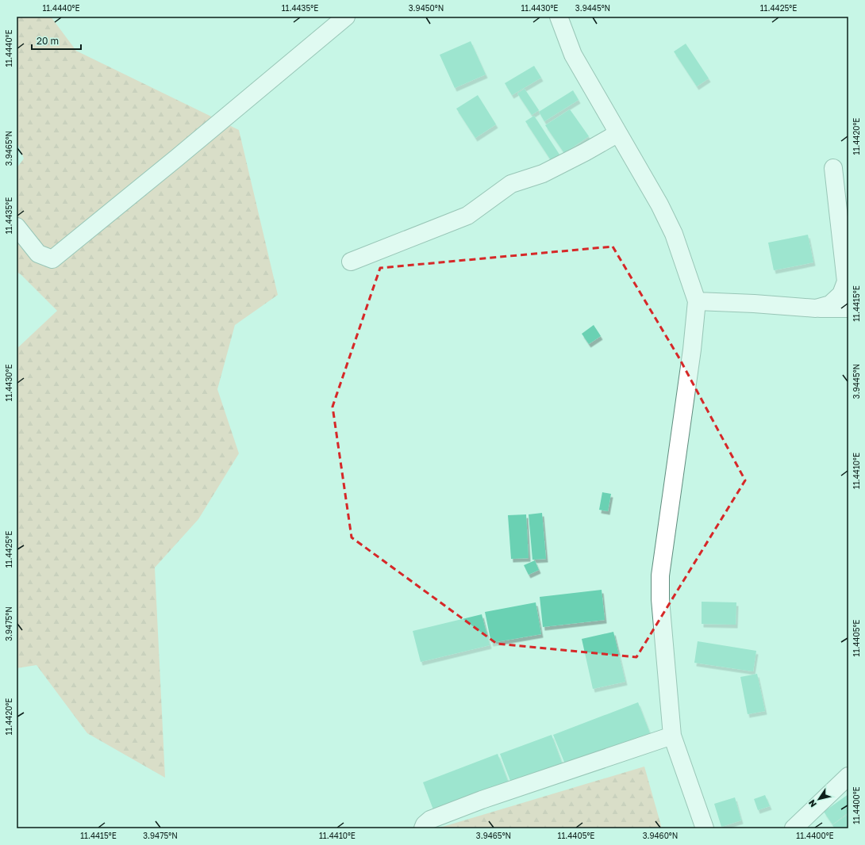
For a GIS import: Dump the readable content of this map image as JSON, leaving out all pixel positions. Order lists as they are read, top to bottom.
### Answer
{
  "scale_bar": "20 m",
  "north": "bottom left",
  "coordinates": [
    "11.4440°E",
    "11.4435°E",
    "3.9450°N",
    "11.4430°E",
    "3.9445°N",
    "11.4425°E",
    "11.4420°E",
    "3.9465°N",
    "11.4415°E",
    "11.4410°E",
    "3.9475°N",
    "11.4405°E",
    "11.4400°E",
    "3.9460°N"
  ]
}
